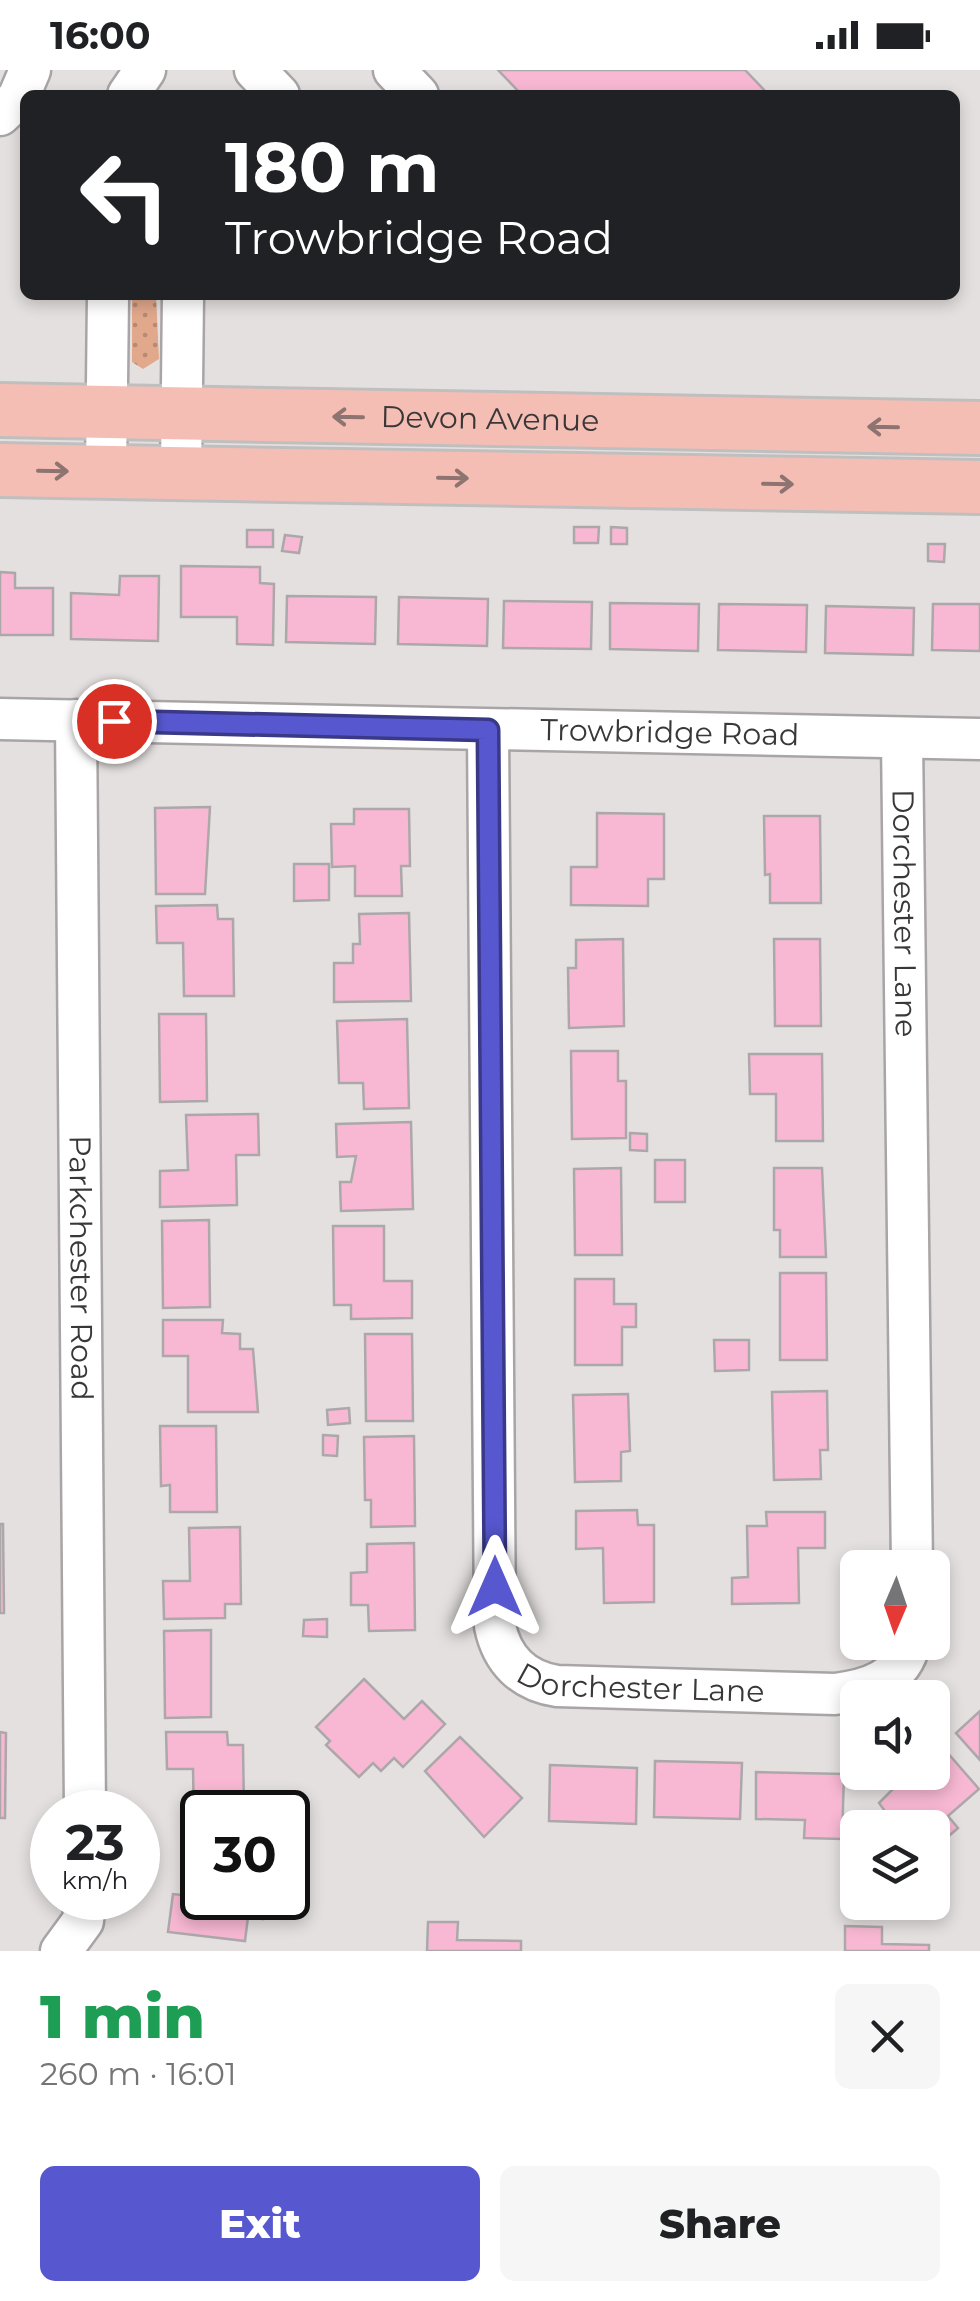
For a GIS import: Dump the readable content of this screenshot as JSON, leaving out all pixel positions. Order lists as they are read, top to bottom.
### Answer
{
  "streets": {
    "main road": ["Devon Avenue"],
    "street": ["Trowbridge Road", "Dorchester Lane", "Parkchester Road"]
  },
  "crossings": [
    ["Trowbridge Road", "Dorchester Lane"],
    ["Trowbridge Road", "Parkchester Road"]
  ],
  "north": "bottom",
  "page": {
    "status": "16:00",
    "turn": ["180 m", "Trowbridge Road"],
    "speed": "23 km/h",
    "limit": "30",
    "heading": ["1 min", "260 m · 16:01"],
    "buttons": ["Exit", "Share"]
  }
}
